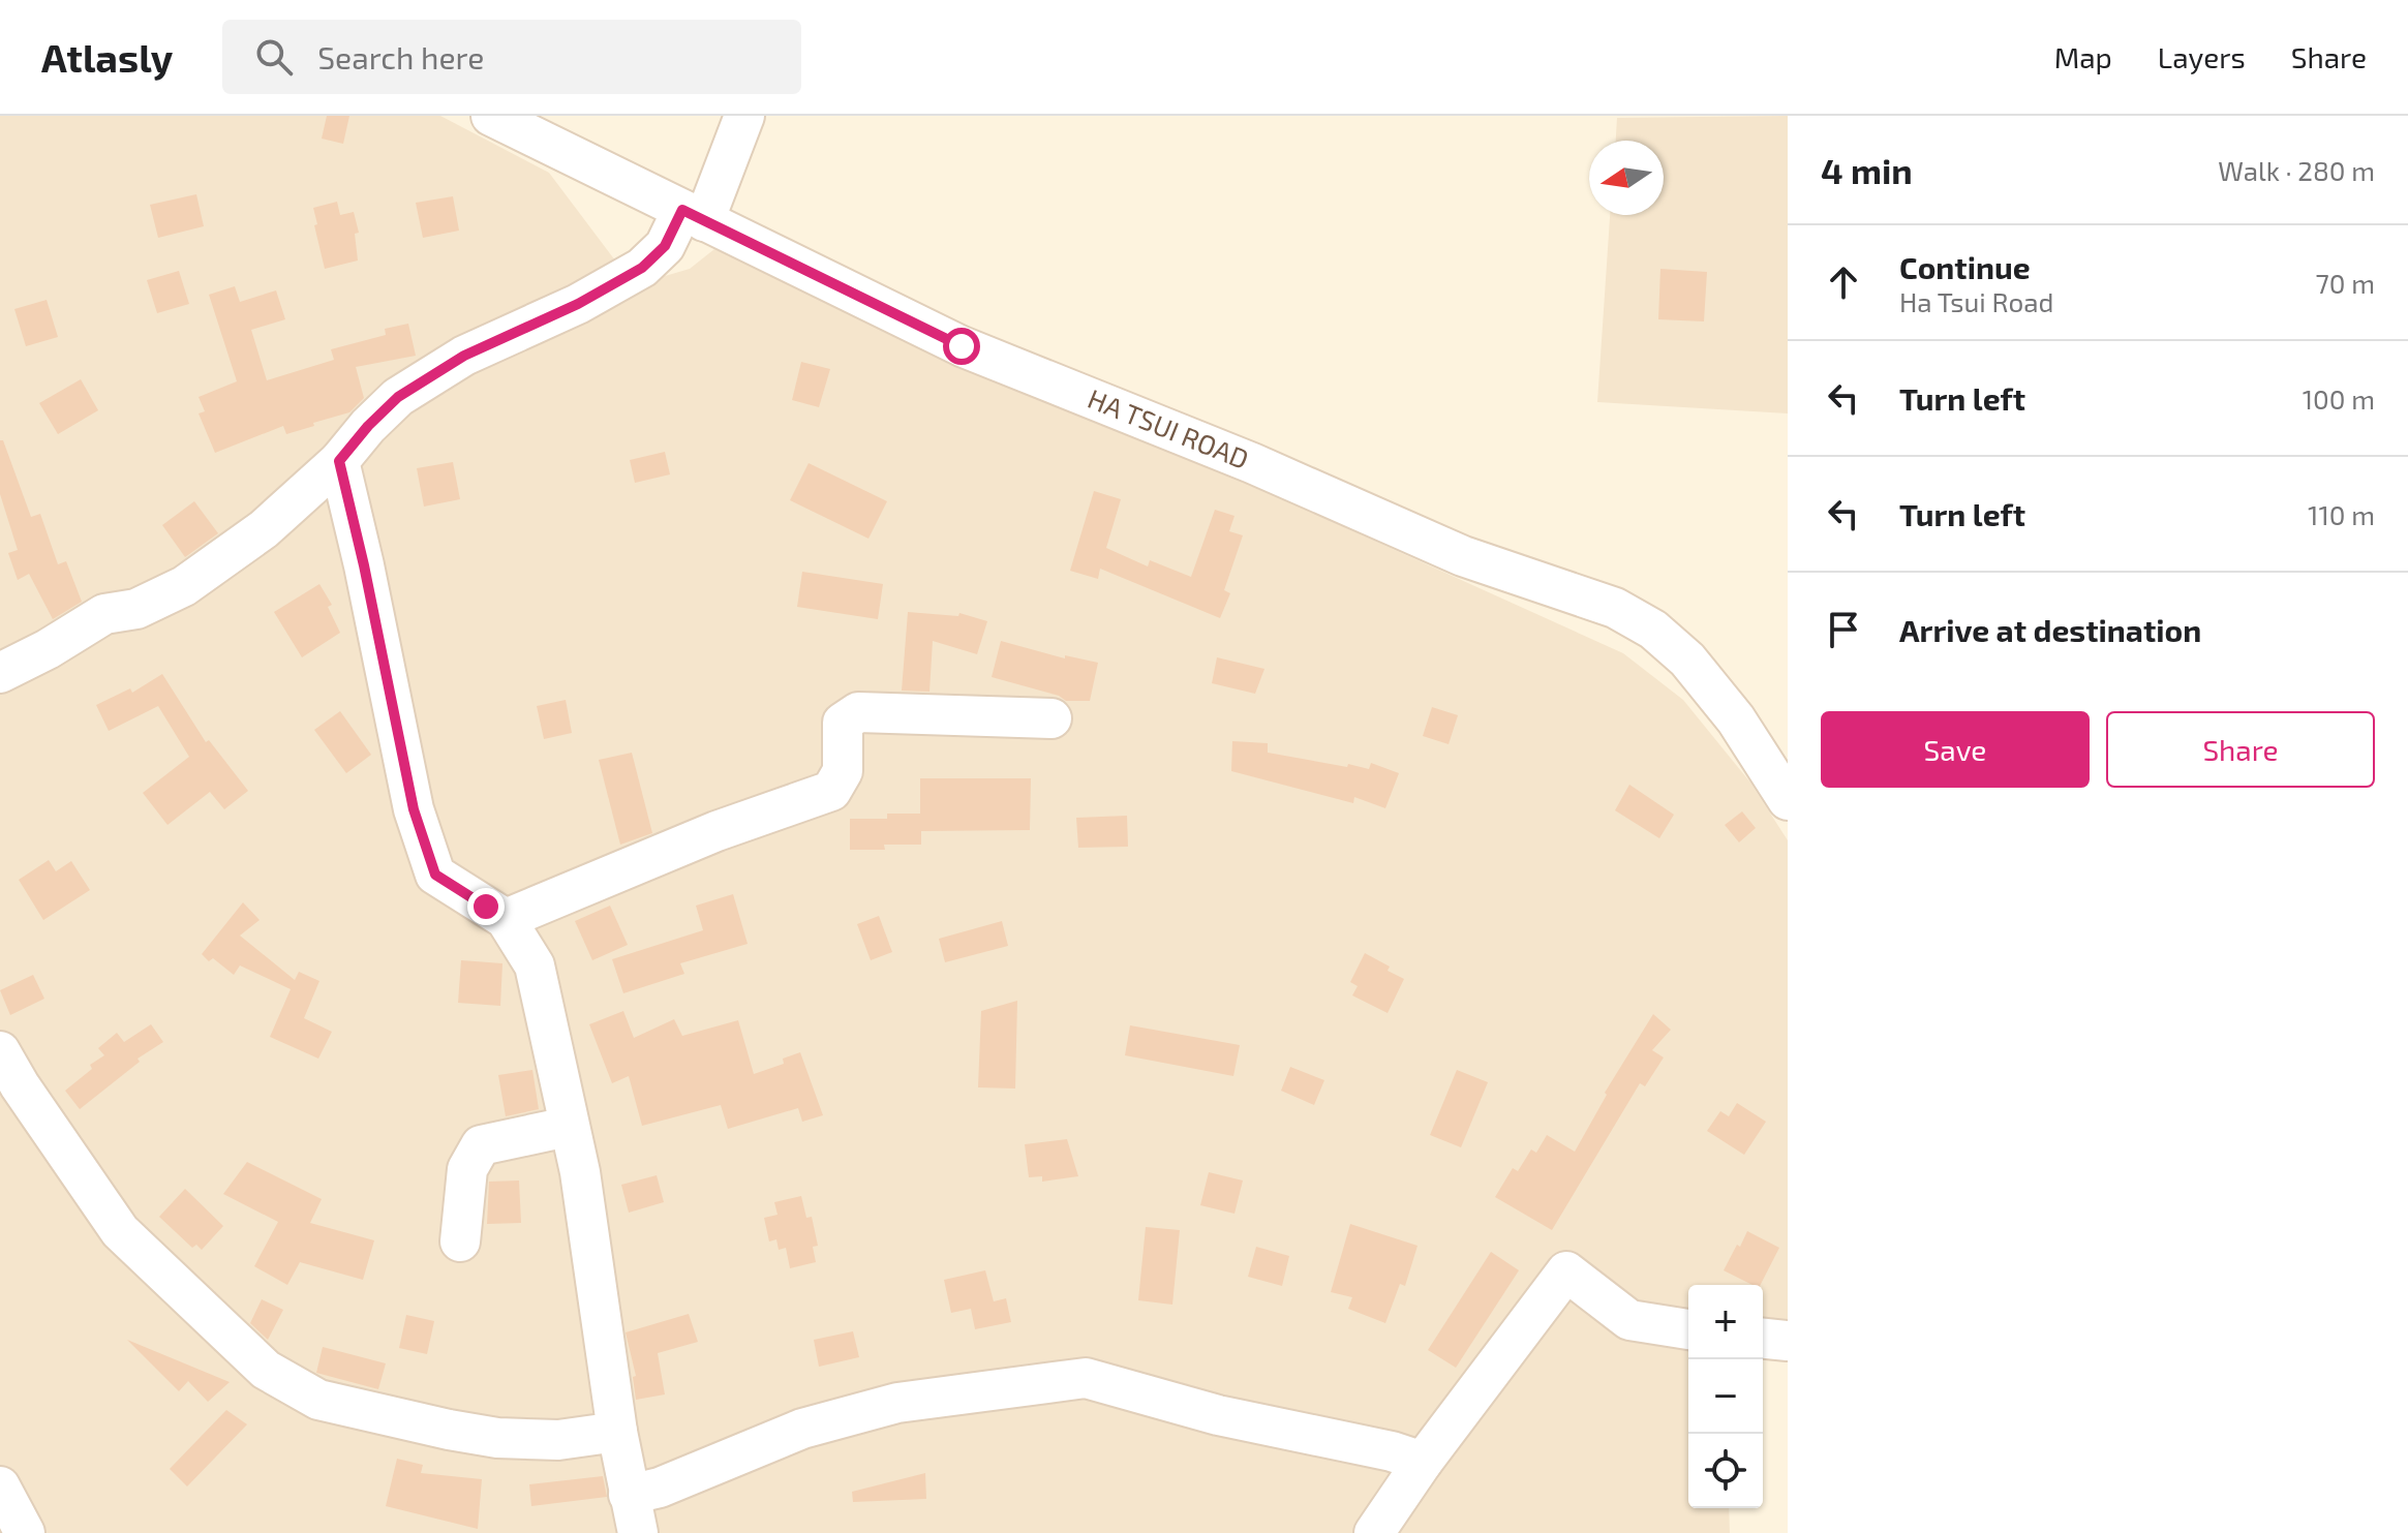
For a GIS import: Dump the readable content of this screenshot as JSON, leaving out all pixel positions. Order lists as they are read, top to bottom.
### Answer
{
  "streets": {
    "street": ["HA TSUI ROAD"]
  },
  "north": "left",
  "page": {
    "header": "Atlasly",
    "search": "Search here",
    "nav": ["Map", "Layers", "Share"],
    "heading": ["4 min", "Walk · 280 m"],
    "list": [
      ["Continue", "Ha Tsui Road", "70 m"],
      ["Turn left", "100 m"],
      ["Turn left", "110 m"],
      "Arrive at destination"
    ],
    "buttons": ["Save", "Share"],
    "map_buttons": ["+", "−"]
  }
}
